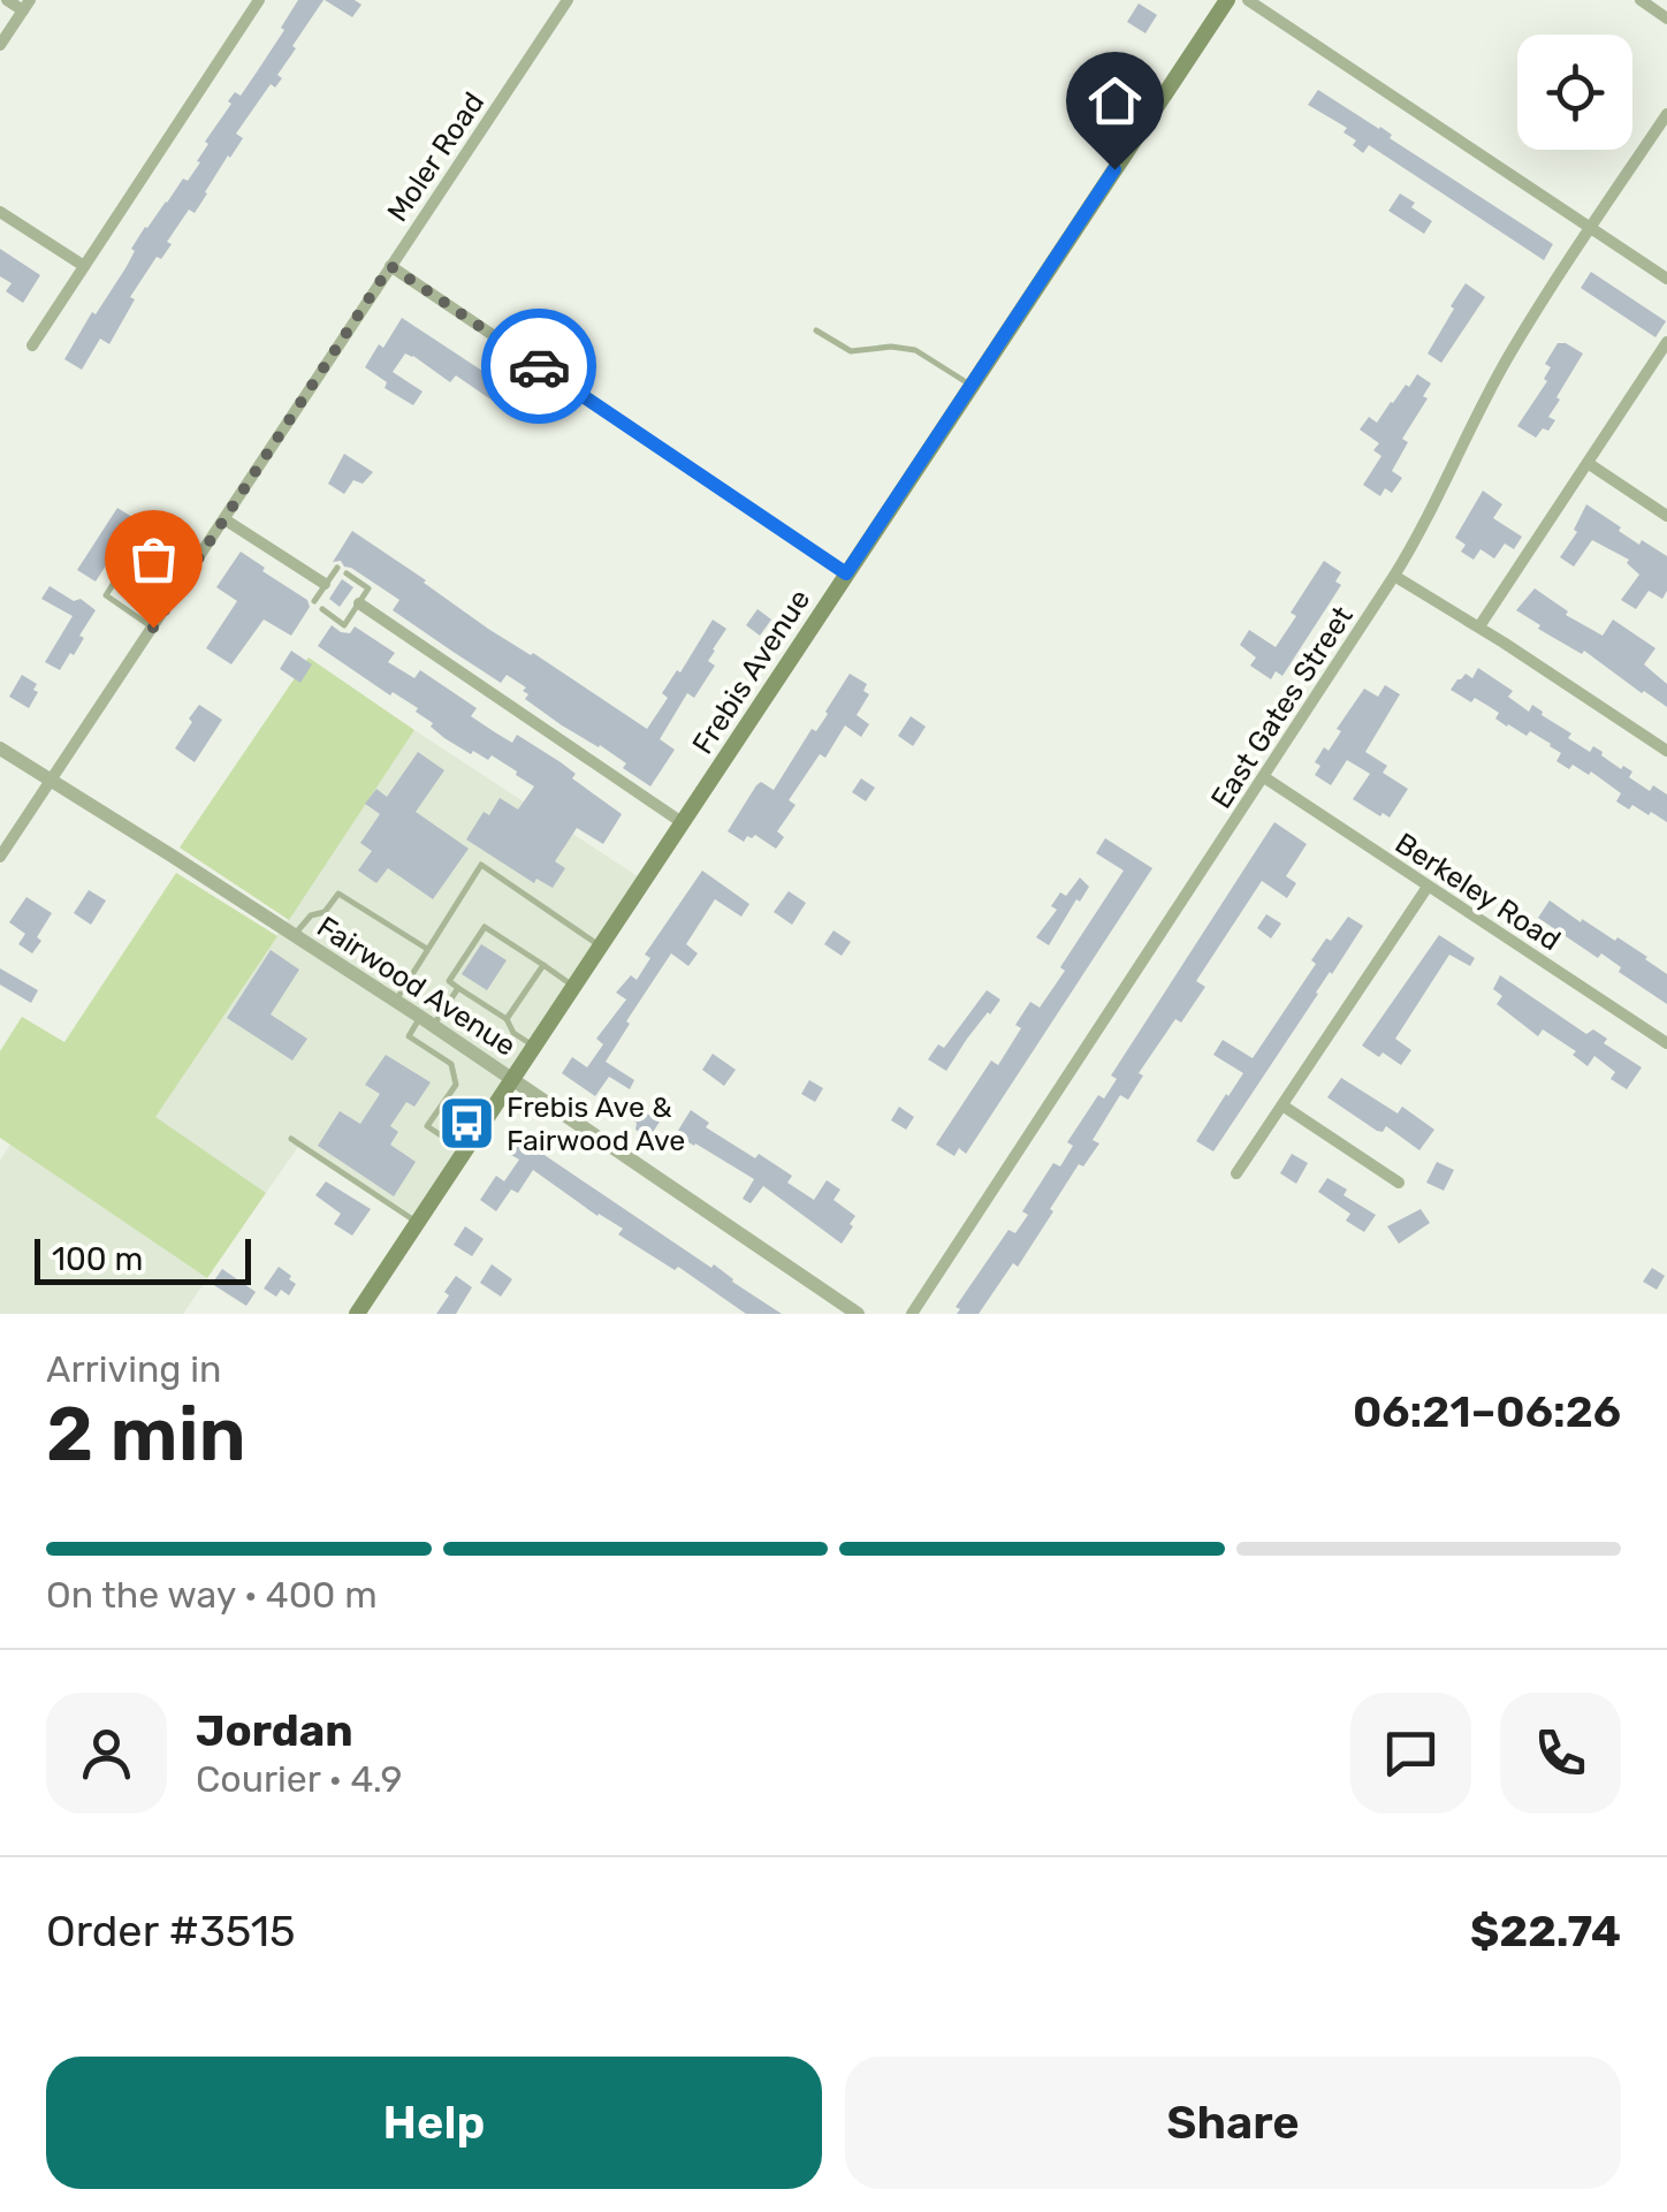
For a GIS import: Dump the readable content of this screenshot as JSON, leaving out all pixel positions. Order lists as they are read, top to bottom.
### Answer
{
  "streets": {
    "main road": ["Frebis Avenue"],
    "street": [
      "Moler Road",
      "East Gates Street",
      "Berkeley Road",
      "Fairwood Avenue"
    ]
  },
  "crossings": [
    ["Moler Road", "Fairwood Avenue"],
    ["Frebis Avenue", "Fairwood Avenue"],
    ["East Gates Street", "Berkeley Road"]
  ],
  "places": {
    "bus stop": ["Frebis Ave & Fairwood Ave"]
  },
  "scale_bar": "100 m",
  "page": {
    "scale": "100 m",
    "heading": ["2 min", "Arriving in", "06:21–06:26"],
    "panel": [
      "Jordan",
      "Courier · 4.9",
      "Order #3515",
      "$22.74"
    ],
    "bar": "On the way · 400 m",
    "buttons": ["Help", "Share"]
  }
}
